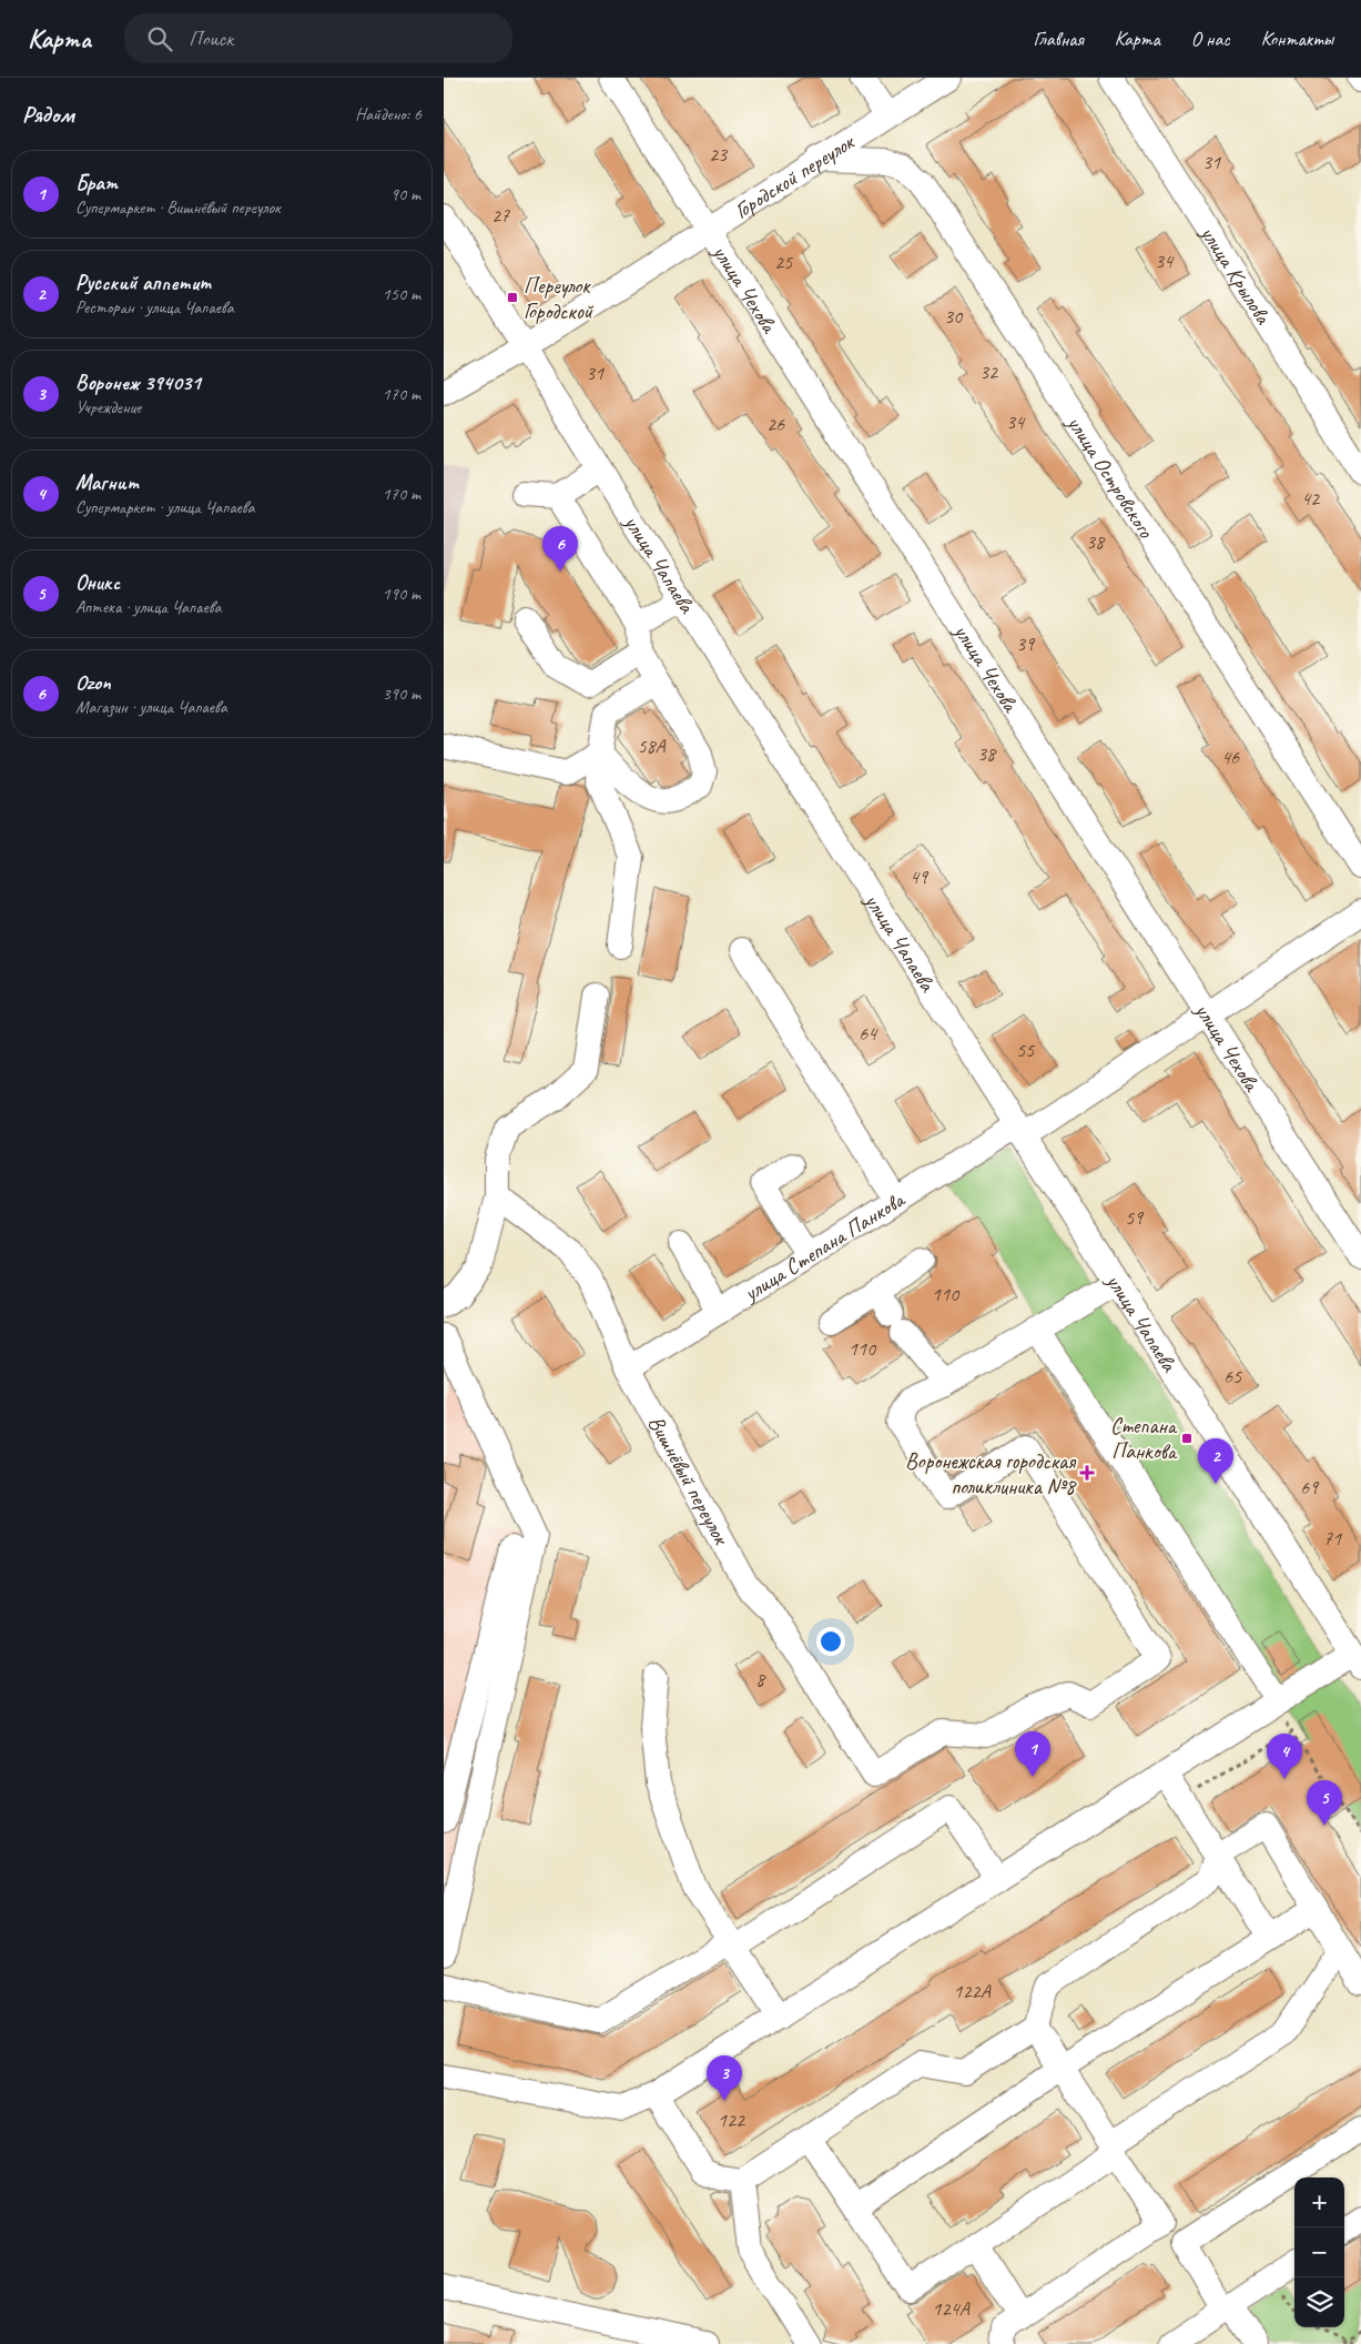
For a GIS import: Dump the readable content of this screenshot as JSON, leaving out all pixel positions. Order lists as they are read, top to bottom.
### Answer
{
  "streets": {
    "street": [
      "Городской переулок",
      "улица Крылова",
      "улица Чехова",
      "улица Островского",
      "улица Чапаева",
      "улица Степана Панкова",
      "Вишнёвый переулок"
    ]
  },
  "crossings": [
    ["Городской переулок", "улица Чехова"],
    ["Городской переулок", "улица Островского"],
    ["Городской переулок", "улица Чапаева"],
    ["улица Чехова", "улица Степана Панкова"],
    ["улица Чапаева", "улица Степана Панкова"],
    ["улица Степана Панкова", "Вишнёвый переулок"]
  ],
  "places": {
    "transit": ["Переулок Городской", "Степана Панкова"],
    "health": ["Воронежская городская поликлиника №8"]
  },
  "house_numbers": [
    "23",
    "31",
    "27",
    "34",
    "25",
    "30",
    "32",
    "31",
    "34",
    "26",
    "42",
    "38",
    "39",
    "58А",
    "38",
    "46",
    "49",
    "64",
    "55",
    "59",
    "110",
    "110",
    "65",
    "69",
    "71",
    "8",
    "122А",
    "122",
    "124А"
  ],
  "page": {
    "header": "Карта",
    "search": "Поиск",
    "nav": [
      "Главная",
      "Карта",
      "О нас",
      "Контакты"
    ],
    "heading": ["Рядом", "Найдено: 6"],
    "list": [
      {
        "mark": "1",
        "name": "Брат",
        "note": "Супермаркет · Вишнёвый переулок",
        "value": "90 m"
      },
      {
        "mark": "2",
        "name": "Русский аппетит",
        "note": "Ресторан · улица Чапаева",
        "value": "150 m"
      },
      {
        "mark": "3",
        "name": "Воронеж 394031",
        "note": "Учреждение",
        "value": "170 m"
      },
      {
        "mark": "4",
        "name": "Магнит",
        "note": "Супермаркет · улица Чапаева",
        "value": "170 m"
      },
      {
        "mark": "5",
        "name": "Оникс",
        "note": "Аптека · улица Чапаева",
        "value": "190 m"
      },
      {
        "mark": "6",
        "name": "Ozon",
        "note": "Магазин · улица Чапаева",
        "value": "390 m"
      }
    ],
    "pins": [
      "6",
      "2",
      "1",
      "4",
      "5",
      "3"
    ],
    "map_buttons": ["+", "−"]
  }
}
